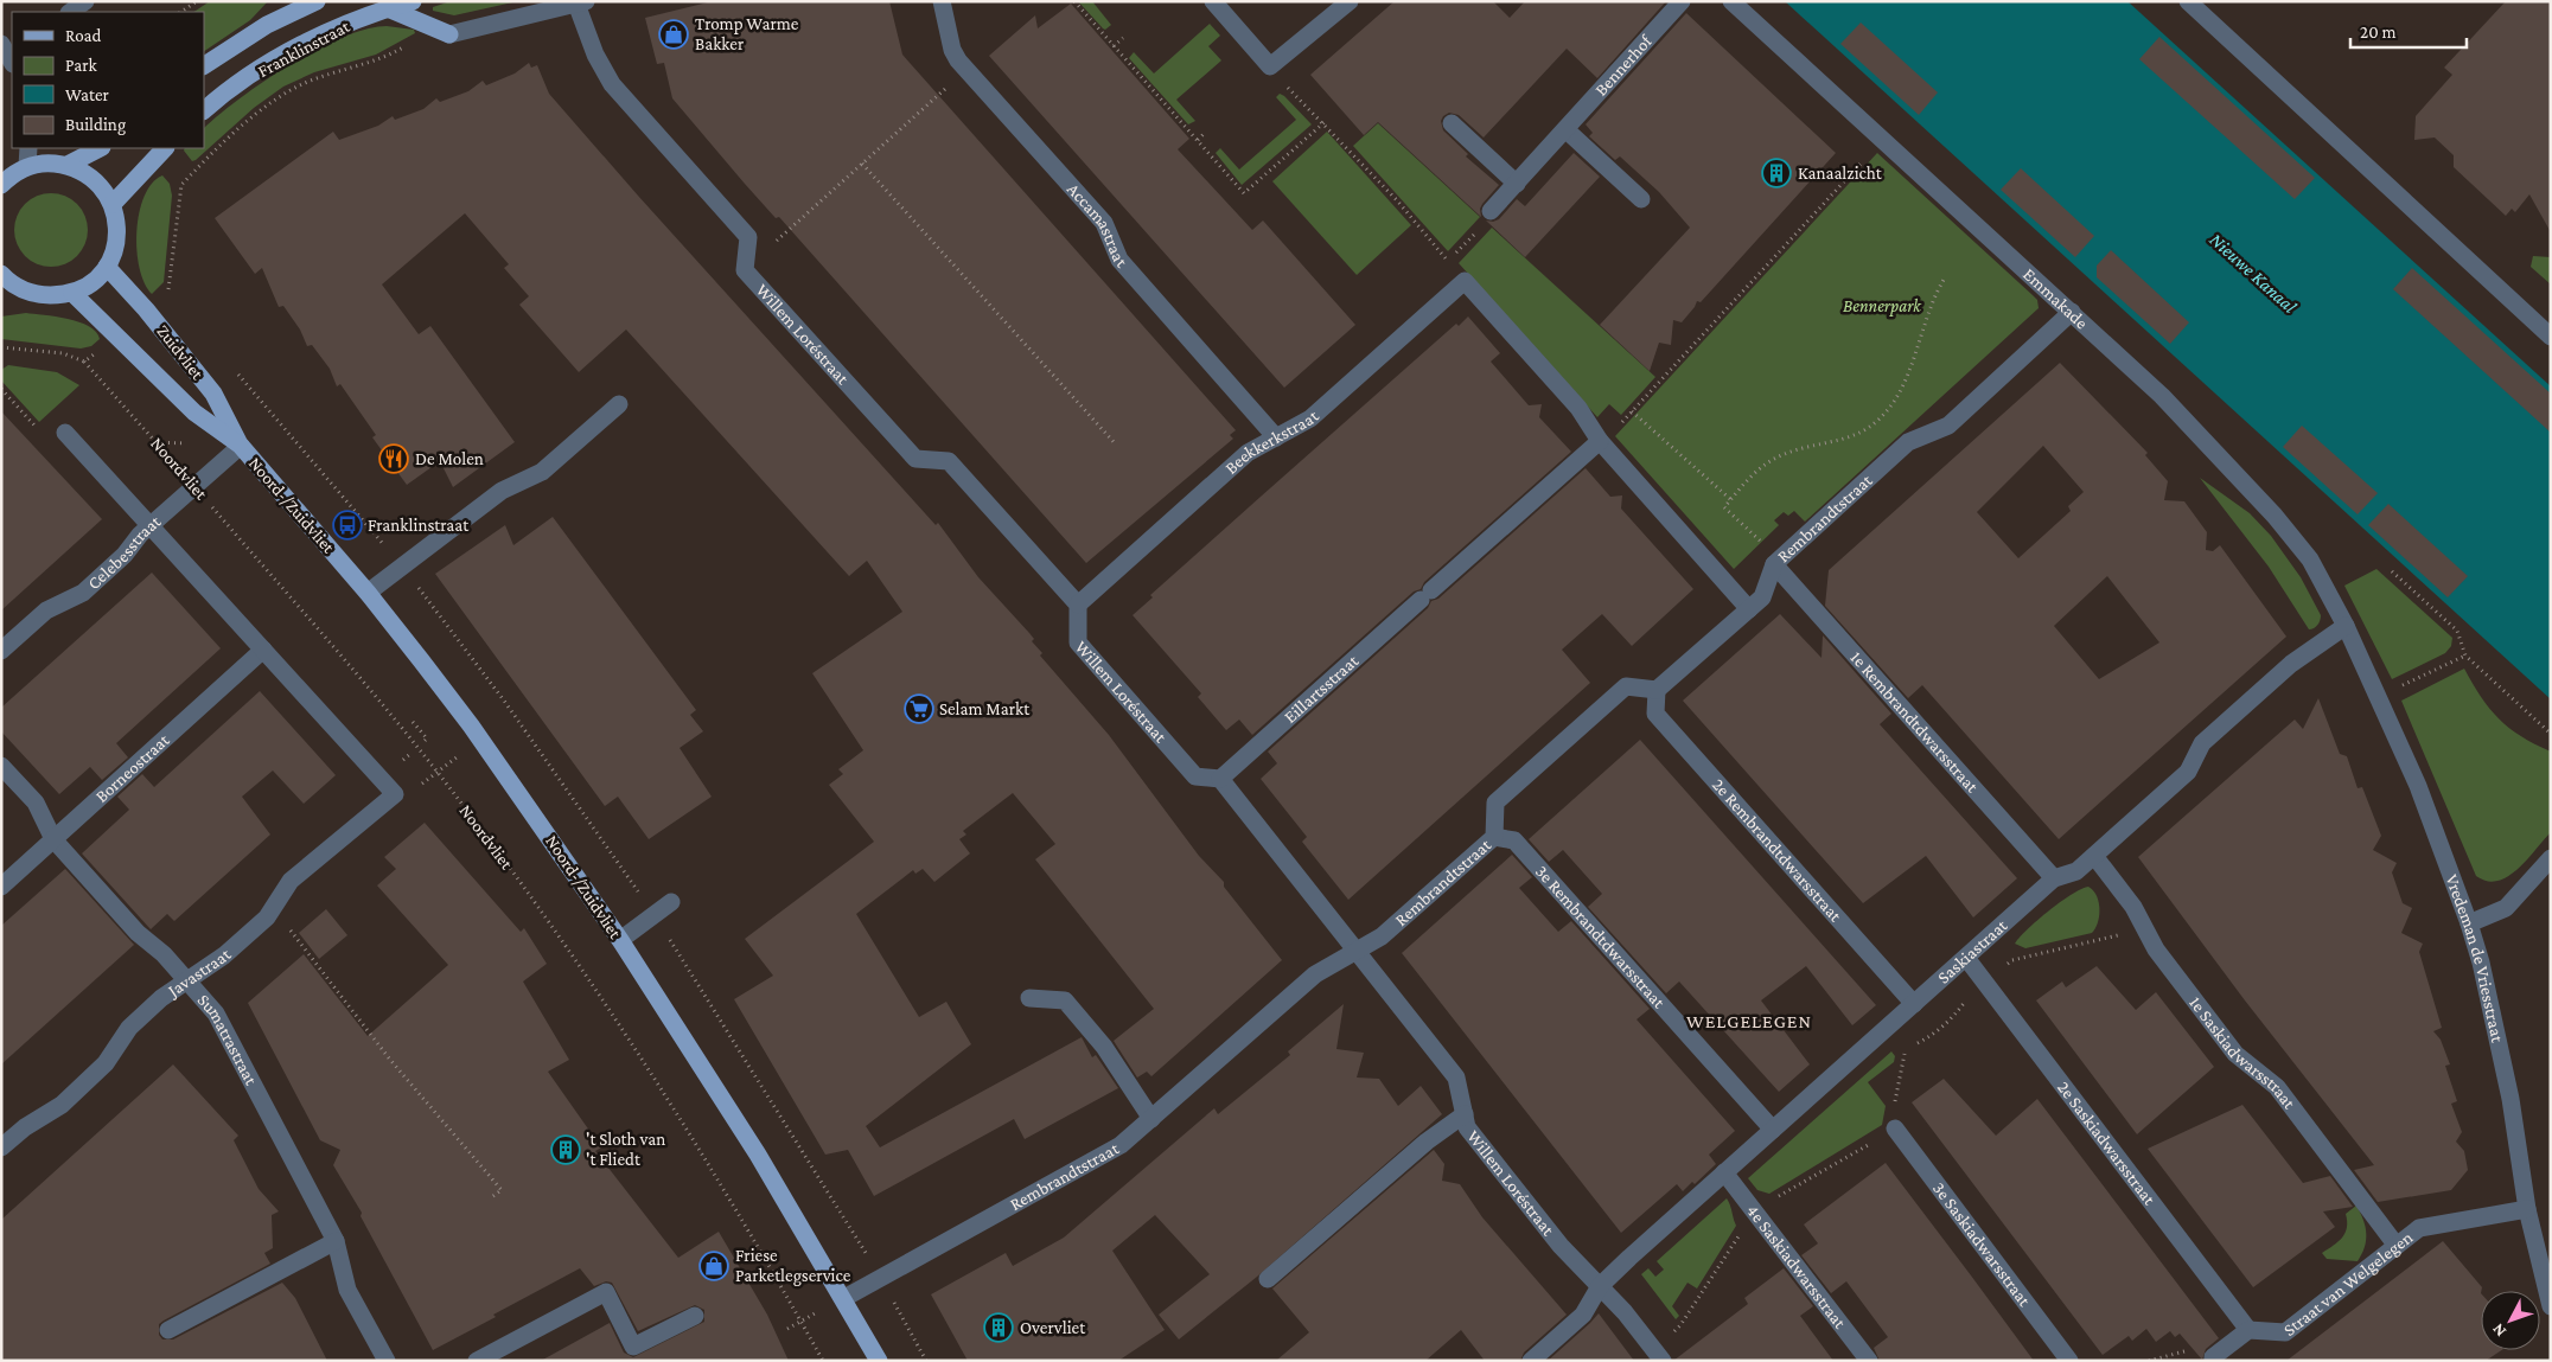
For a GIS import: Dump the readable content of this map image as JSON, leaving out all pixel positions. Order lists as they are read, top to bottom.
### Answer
{
  "streets": {
    "main road": ["Franklinstraat", "Zuidvliet", "Noord-/Zuidvliet"],
    "street": [
      "Bennerhof",
      "Accamastraat",
      "Emmakade",
      "Willem Loréstraat",
      "Beekkerkstraat",
      "Rembrandtstraat",
      "Celebesstraat",
      "Eillartsstraat",
      "1e Rembrandtdwarsstraat",
      "Borneostraat",
      "2e Rembrandtdwarsstraat",
      "3e Rembrandtdwarsstraat",
      "Saskiastraat",
      "Vredeman de Vriesstraat",
      "Javastraat",
      "Sumatrastraat",
      "1e Saskiadwarsstraat",
      "2e Saskiadwarsstraat",
      "3e Saskiadwarsstraat",
      "4e Saskiadwarsstraat",
      "Straat van Welgelegen"
    ],
    "path": ["Noordvliet"]
  },
  "crossings": [
    ["Accamastraat", "Beekkerkstraat"],
    ["Emmakade", "Rembrandtstraat"],
    ["Emmakade", "Saskiastraat"],
    ["Emmakade", "Vredeman de Vriesstraat"],
    ["Willem Loréstraat", "Beekkerkstraat"],
    ["Willem Loréstraat", "Rembrandtstraat"],
    ["Willem Loréstraat", "Eillartsstraat"],
    ["Willem Loréstraat", "Saskiastraat"],
    ["Zuidvliet", "Noord-/Zuidvliet"],
    ["Zuidvliet", "Celebesstraat"],
    ["Beekkerkstraat", "Eillartsstraat"],
    ["Noordvliet", "Celebesstraat"],
    ["Noord-/Zuidvliet", "Rembrandtstraat"],
    ["Noord-/Zuidvliet", "Celebesstraat"],
    ["Rembrandtstraat", "1e Rembrandtdwarsstraat"],
    ["Rembrandtstraat", "2e Rembrandtdwarsstraat"],
    ["Rembrandtstraat", "3e Rembrandtdwarsstraat"],
    ["1e Rembrandtdwarsstraat", "Saskiastraat"],
    ["Borneostraat", "Javastraat"],
    ["Borneostraat", "Sumatrastraat"],
    ["2e Rembrandtdwarsstraat", "Saskiastraat"],
    ["3e Rembrandtdwarsstraat", "Saskiastraat"],
    ["Saskiastraat", "Vredeman de Vriesstraat"],
    ["Saskiastraat", "1e Saskiadwarsstraat"],
    ["Saskiastraat", "2e Saskiadwarsstraat"],
    ["Saskiastraat", "4e Saskiadwarsstraat"],
    ["Vredeman de Vriesstraat", "Straat van Welgelegen"],
    ["Javastraat", "Sumatrastraat"],
    ["1e Saskiadwarsstraat", "Straat van Welgelegen"],
    ["2e Saskiadwarsstraat", "Straat van Welgelegen"]
  ],
  "districts": ["WELGELEGEN"],
  "water": ["Nieuwe Kanaal"],
  "parks": ["Bennerpark"],
  "places": {
    "shop": ["Tromp Warme Bakker", "Friese Parketlegservice"],
    "building": ["Kanaalzicht", "'t Sloth van 't Fliedt", "Overvliet"],
    "restaurant": ["De Molen"],
    "bus stop": ["Franklinstraat"],
    "supermarket": ["Selam Markt"]
  },
  "legend": [
    "Road",
    "Park",
    "Water",
    "Building"
  ],
  "scale_bar": "20 m",
  "north": "bottom left"
}
